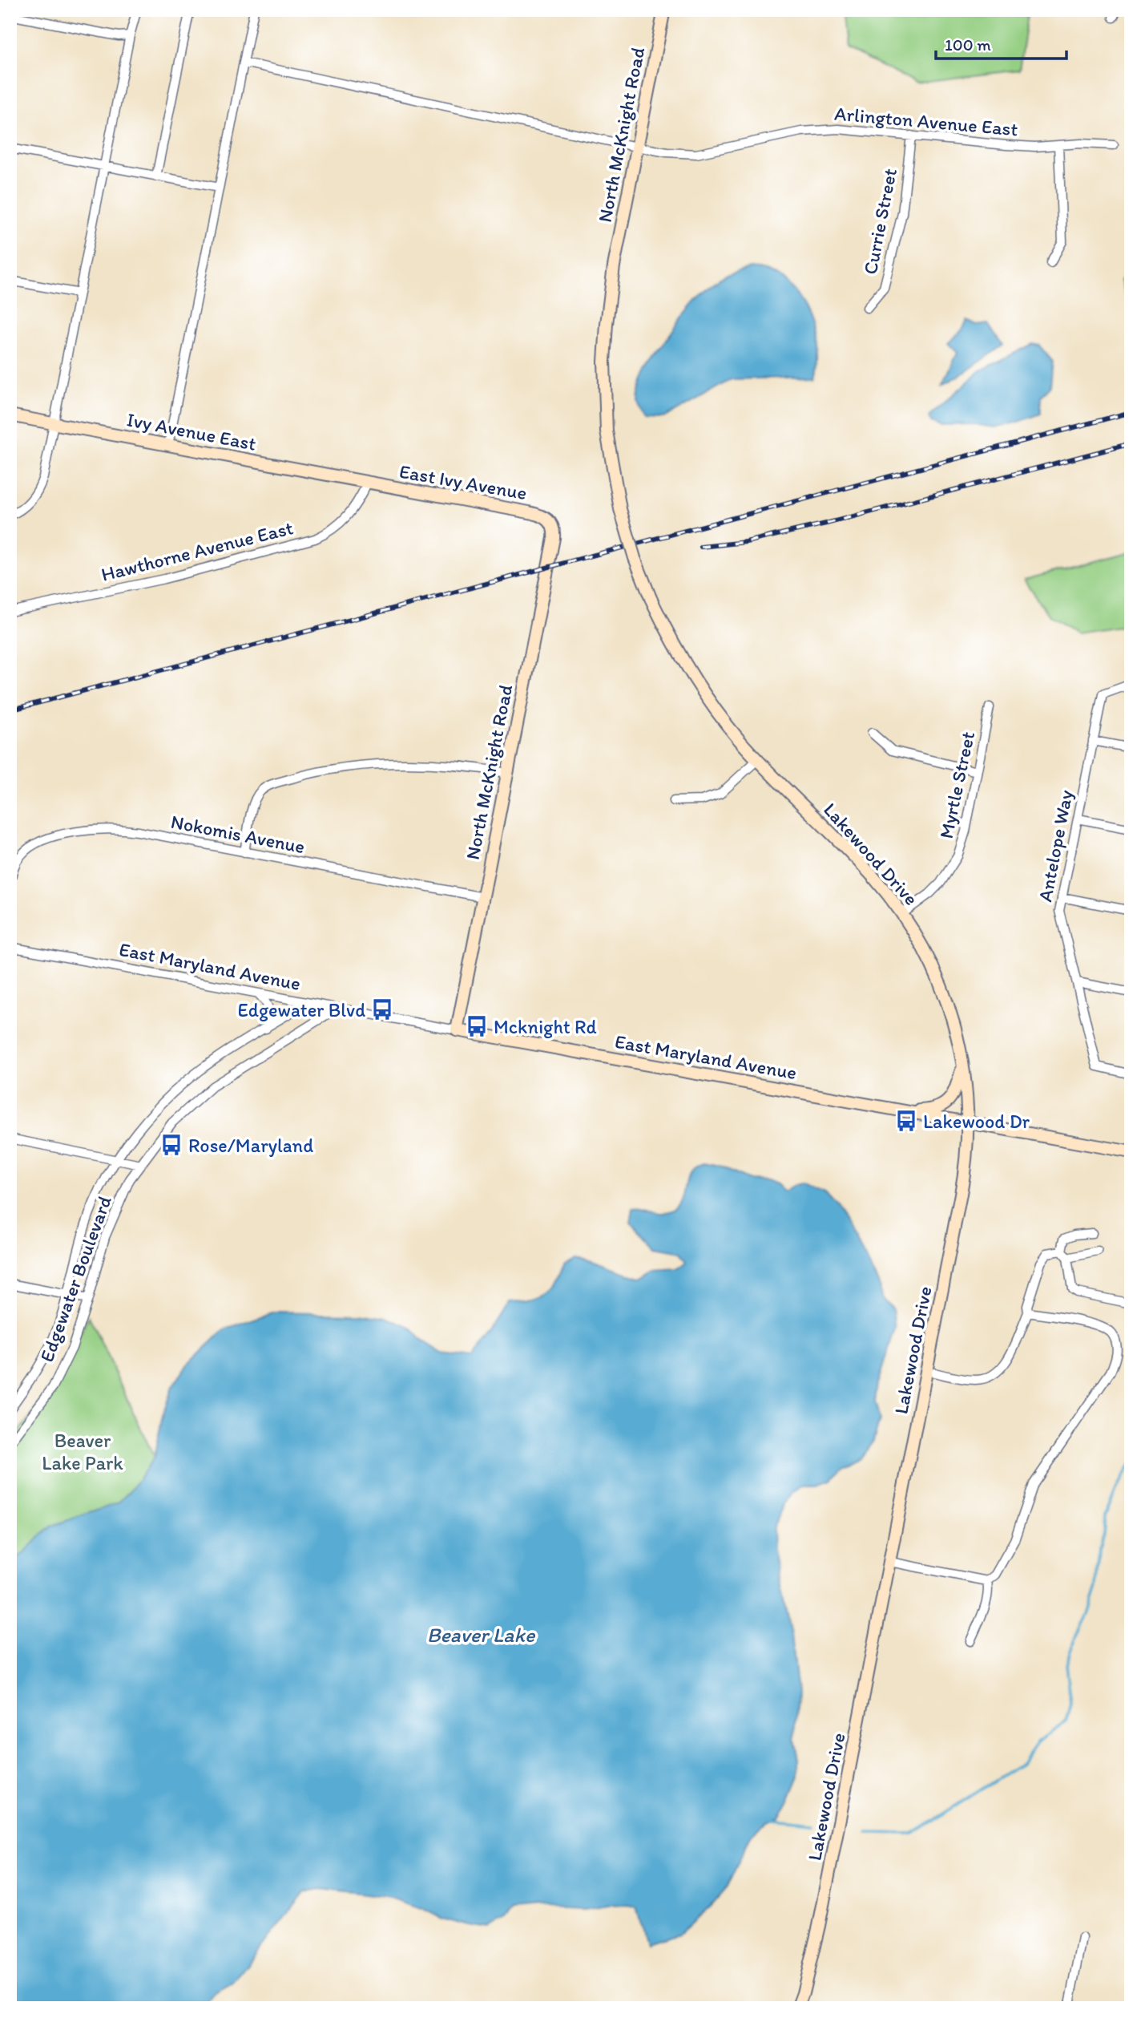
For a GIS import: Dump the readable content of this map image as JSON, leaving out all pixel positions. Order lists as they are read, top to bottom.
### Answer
{
  "streets": {
    "street": [
      "Arlington Avenue East",
      "North McKnight Road",
      "Currie Street",
      "Ivy Avenue East",
      "East Ivy Avenue",
      "Hawthorne Avenue East",
      "Myrtle Street",
      "Nokomis Avenue",
      "Antelope Way",
      "Lakewood Drive",
      "East Maryland Avenue",
      "Edgewater Boulevard"
    ]
  },
  "crossings": [
    ["Arlington Avenue East", "North McKnight Road"],
    ["Arlington Avenue East", "Currie Street"],
    ["North McKnight Road", "East Ivy Avenue"],
    ["North McKnight Road", "Nokomis Avenue"],
    ["North McKnight Road", "Lakewood Drive"],
    ["North McKnight Road", "East Maryland Avenue"],
    ["Ivy Avenue East", "East Ivy Avenue"],
    ["Ivy Avenue East", "Hawthorne Avenue East"],
    ["East Ivy Avenue", "Hawthorne Avenue East"],
    ["Myrtle Street", "Lakewood Drive"],
    ["Lakewood Drive", "East Maryland Avenue"],
    ["East Maryland Avenue", "Edgewater Boulevard"]
  ],
  "water": ["Beaver Lake"],
  "parks": ["Beaver Lake Park"],
  "places": {
    "bus stop": [
      "Edgewater Blvd",
      "Mcknight Rd",
      "Lakewood Dr",
      "Rose/Maryland"
    ]
  },
  "scale_bar": "100 m"
}
